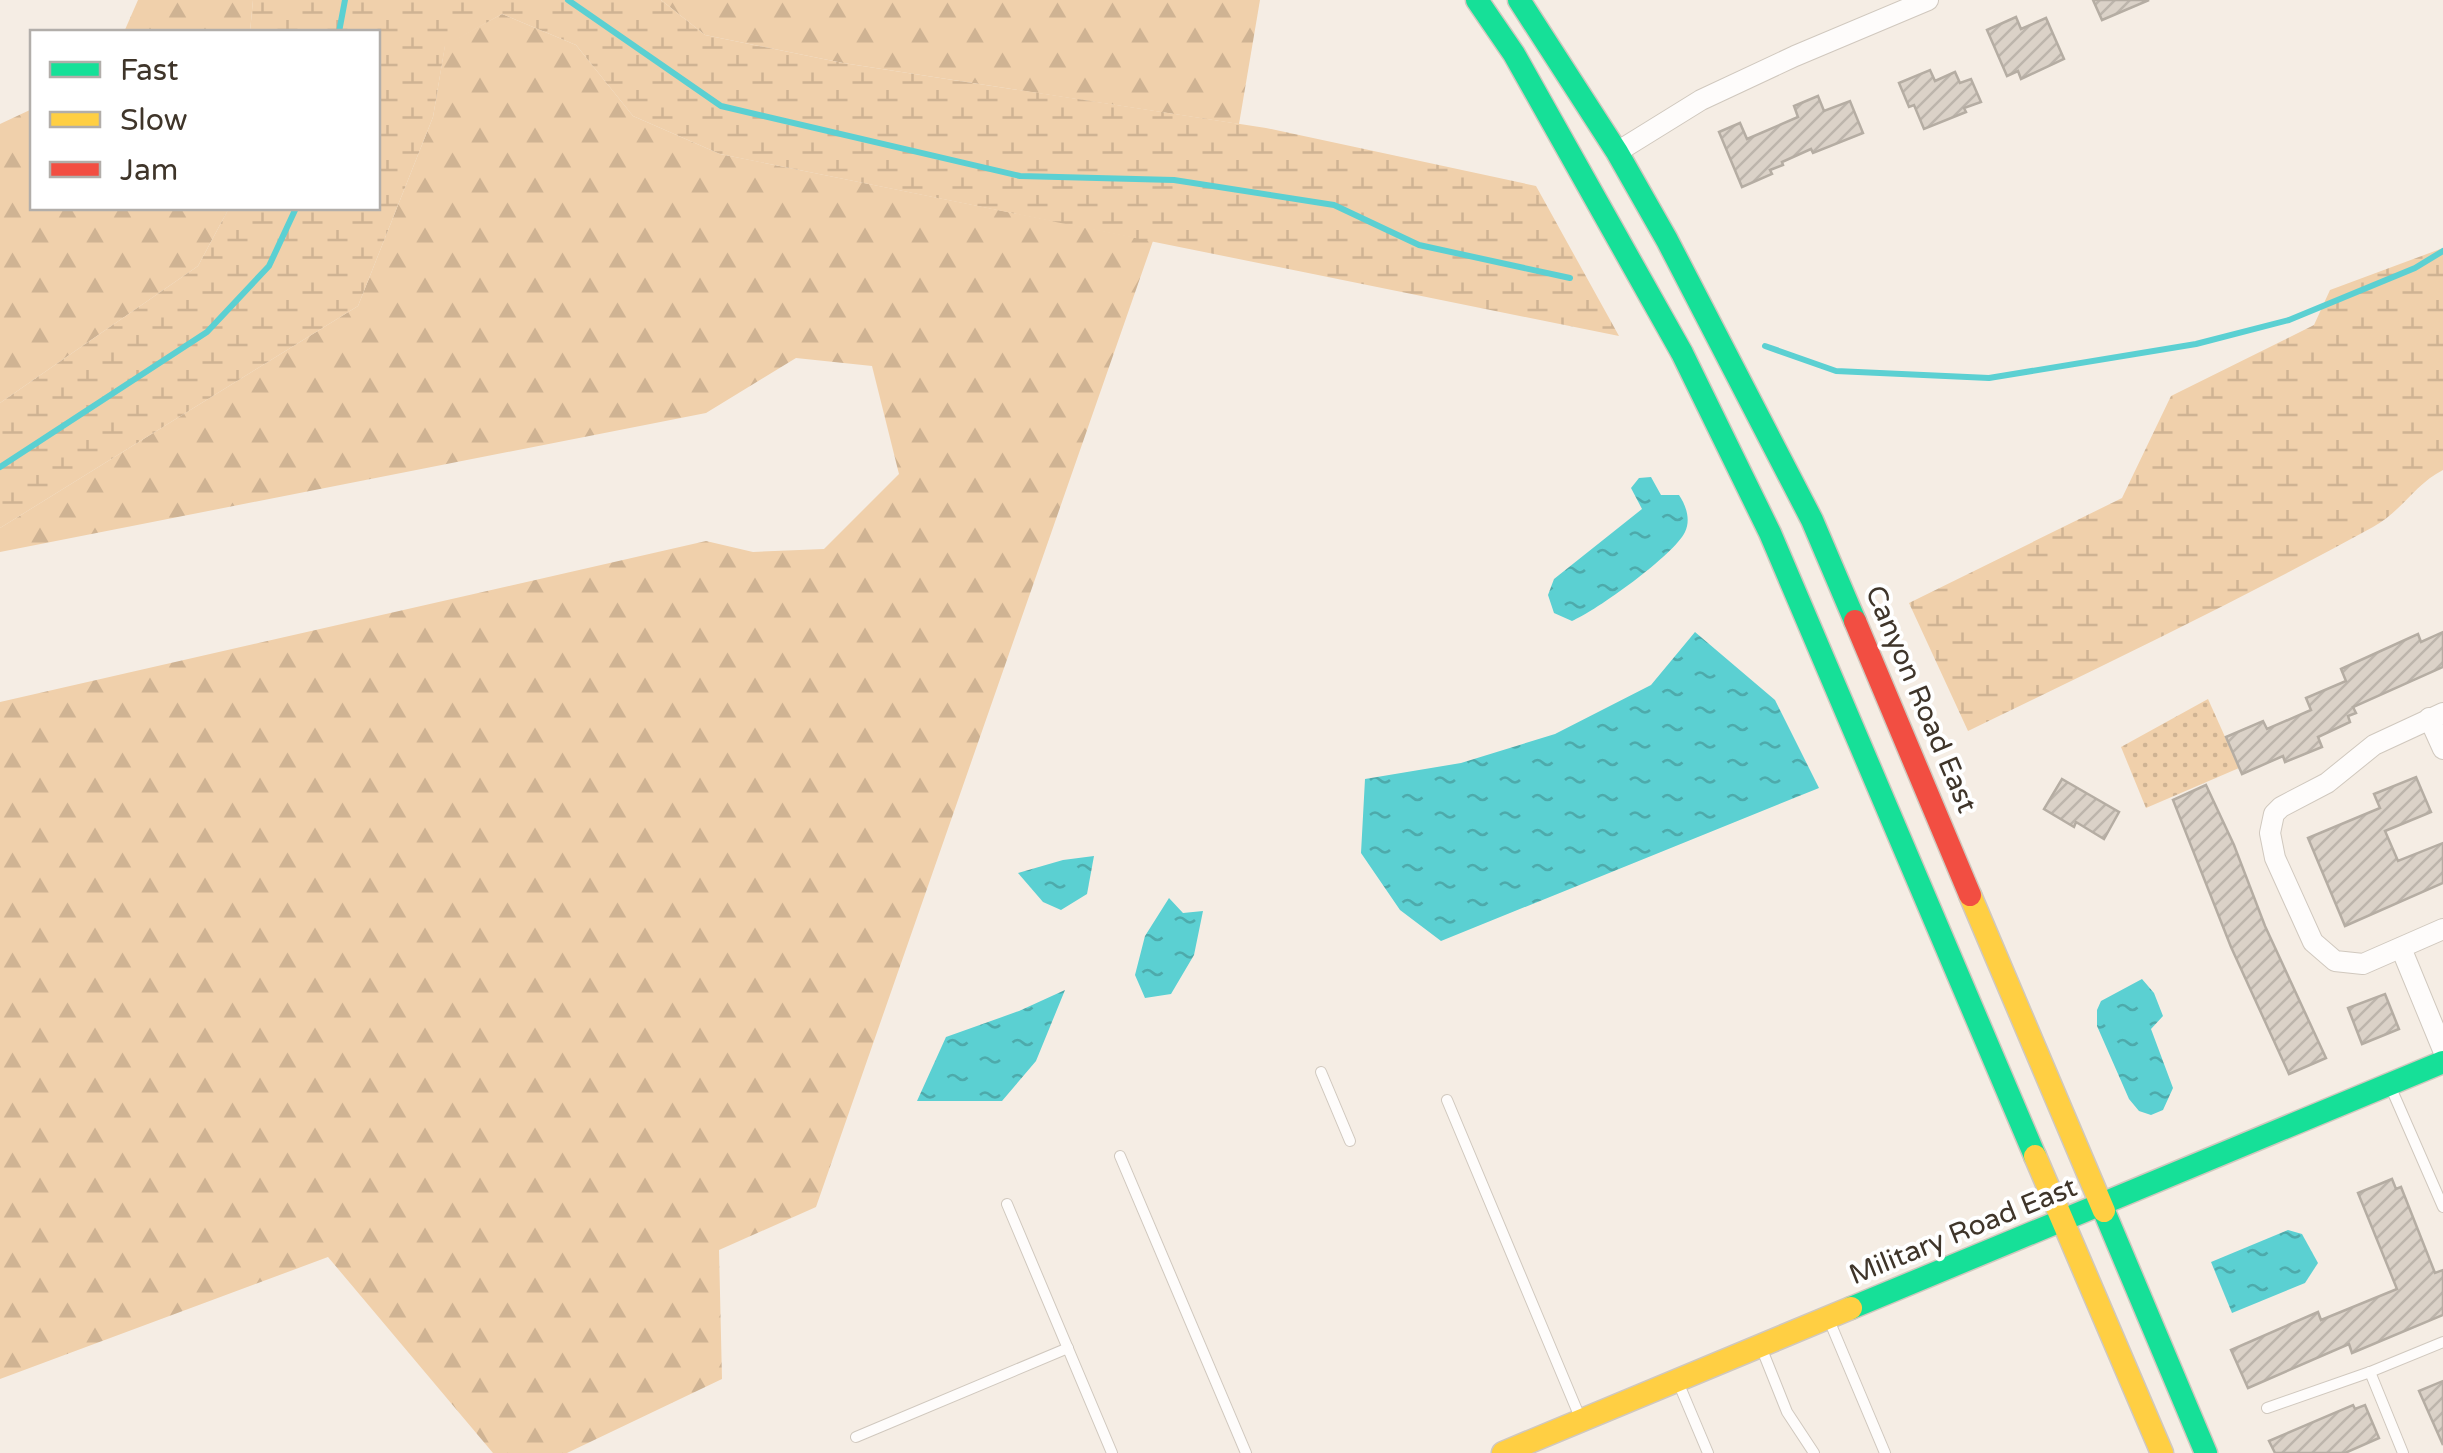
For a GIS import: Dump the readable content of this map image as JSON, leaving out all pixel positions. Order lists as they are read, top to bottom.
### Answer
{
  "streets": {
    "main road": ["Canyon Road East", "Military Road East"]
  },
  "crossings": [
    ["Canyon Road East", "Military Road East"]
  ],
  "legend": ["Fast", "Slow", "Jam"]
}
